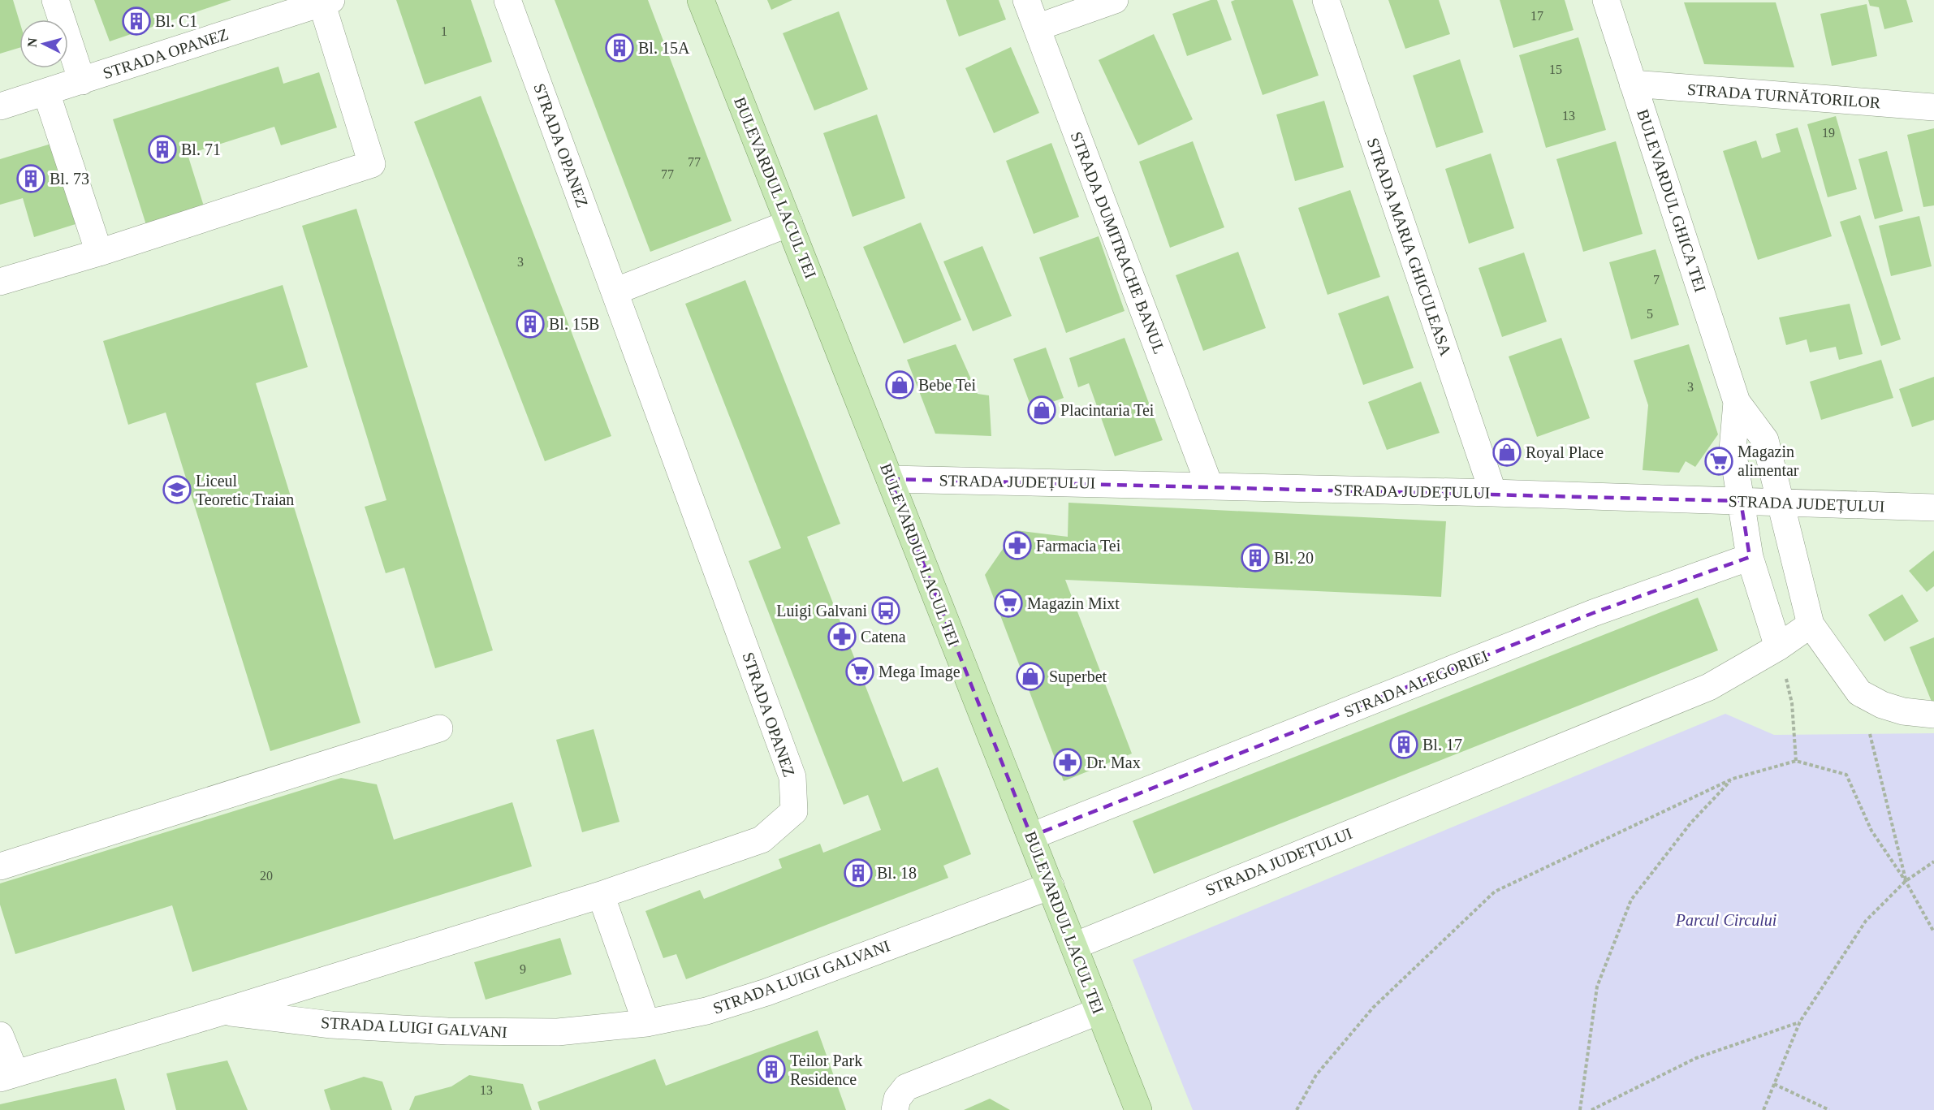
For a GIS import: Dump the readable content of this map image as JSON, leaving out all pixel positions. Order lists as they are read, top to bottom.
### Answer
{
  "streets": {
    "main road": ["BULEVARDUL LACUL TEI"],
    "street": [
      "STRADA OPANEZ",
      "STRADA TURNĂTORILOR",
      "BULEVARDUL GHICA TEI",
      "STRADA DUMITRACHE BANUL",
      "STRADA MARIA GHICULEASA",
      "STRADA JUDEȚULUI",
      "STRADA ALEGORIEI",
      "STRADA LUIGI GALVANI"
    ]
  },
  "crossings": [
    ["STRADA OPANEZ", "STRADA LUIGI GALVANI"],
    ["STRADA TURNĂTORILOR", "BULEVARDUL GHICA TEI"],
    ["BULEVARDUL LACUL TEI", "STRADA JUDEȚULUI"],
    ["BULEVARDUL LACUL TEI", "STRADA ALEGORIEI"],
    ["BULEVARDUL LACUL TEI", "STRADA LUIGI GALVANI"],
    ["BULEVARDUL GHICA TEI", "STRADA JUDEȚULUI"],
    ["STRADA DUMITRACHE BANUL", "STRADA JUDEȚULUI"],
    ["STRADA MARIA GHICULEASA", "STRADA JUDEȚULUI"]
  ],
  "parks": ["Parcul Circului"],
  "places": {
    "building": [
      "Bl. C1",
      "Bl. 15A",
      "Bl. 71",
      "Bl. 73",
      "Bl. 15B",
      "Bl. 20",
      "Bl. 17",
      "Bl. 18",
      "Teilor Park Residence"
    ],
    "shop": [
      "Bebe Tei",
      "Placintaria Tei",
      "Royal Place",
      "Superbet"
    ],
    "supermarket": ["Magazin alimentar", "Magazin Mixt", "Mega Image"],
    "school or university": ["Liceul Teoretic Traian"],
    "pharmacy": ["Farmacia Tei", "Catena", "Dr. Max"],
    "bus stop": ["Luigi Galvani"]
  },
  "house_numbers": [
    "17",
    "1",
    "15",
    "13",
    "19",
    "77",
    "77",
    "3",
    "7",
    "5",
    "3",
    "20",
    "9",
    "13"
  ],
  "north": "left"
}
